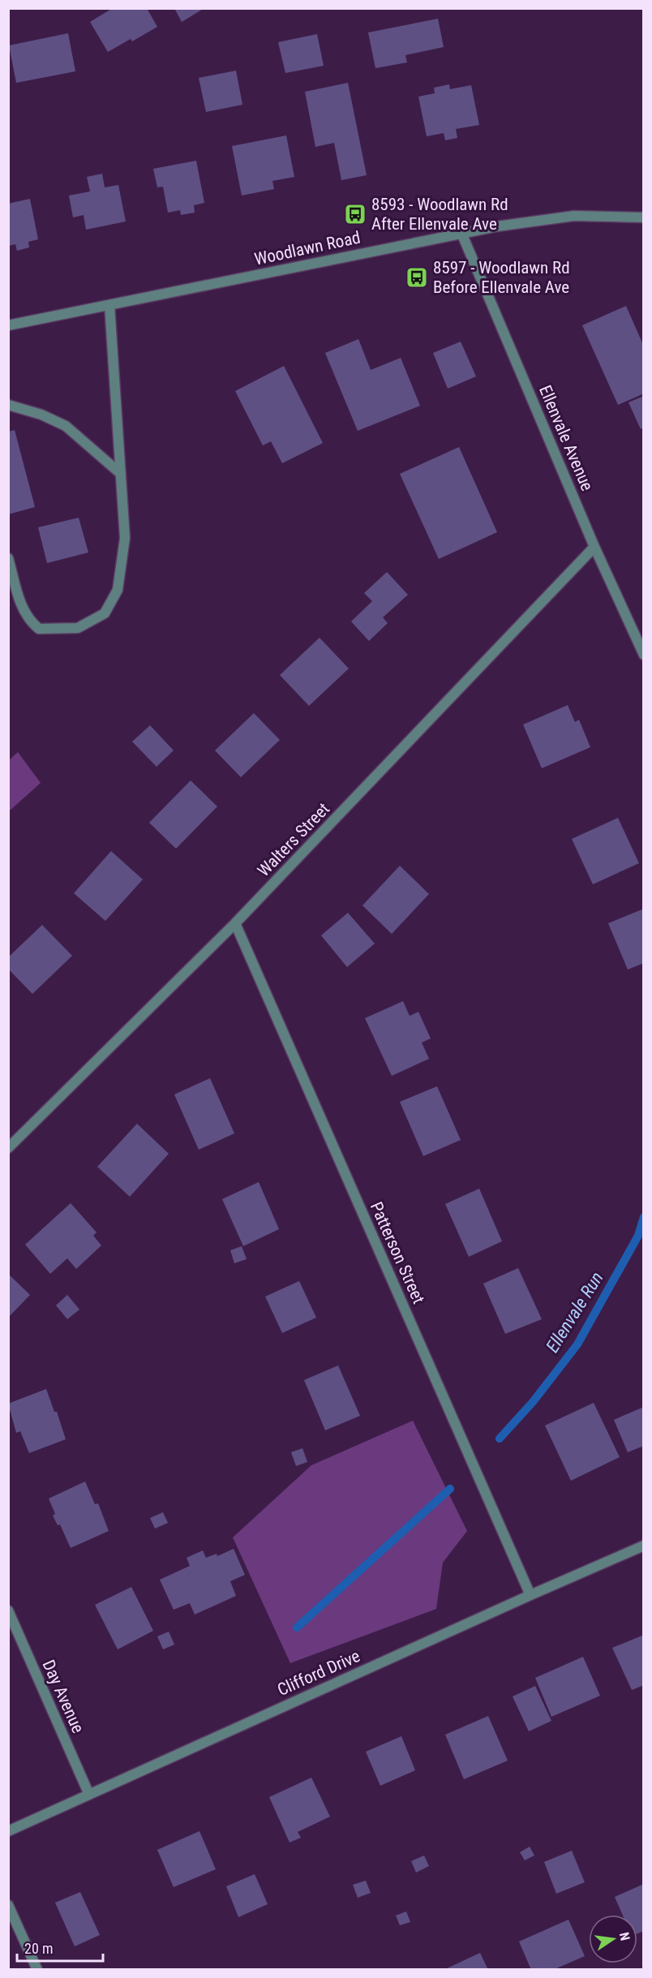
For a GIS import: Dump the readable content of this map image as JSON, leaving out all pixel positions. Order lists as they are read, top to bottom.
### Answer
{
  "streets": {
    "street": [
      "Woodlawn Road",
      "Ellenvale Avenue",
      "Walters Street",
      "Patterson Street",
      "Clifford Drive",
      "Day Avenue"
    ]
  },
  "crossings": [
    ["Woodlawn Road", "Ellenvale Avenue"],
    ["Ellenvale Avenue", "Walters Street"],
    ["Walters Street", "Patterson Street"],
    ["Patterson Street", "Clifford Drive"],
    ["Clifford Drive", "Day Avenue"]
  ],
  "water": ["Ellenvale Run"],
  "places": {
    "bus stop": ["8593 - Woodlawn Rd After Ellenvale Ave", "8597 - Woodlawn Rd Before Ellenvale Ave"]
  },
  "scale_bar": "20 m",
  "north": "right"
}
